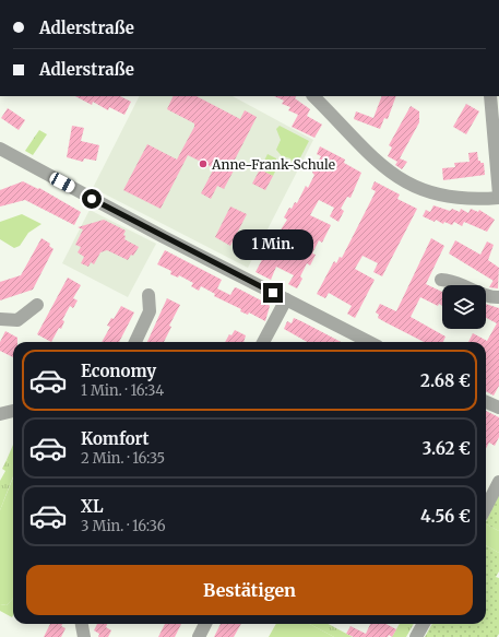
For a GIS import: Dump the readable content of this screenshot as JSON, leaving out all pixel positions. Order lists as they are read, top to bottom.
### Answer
{
  "places": ["Anne-Frank-Schule"],
  "page": {
    "banner": ["Adlerstraße", "Adlerstraße"],
    "bubble": "1 Min.",
    "list": [
      {
        "name": "Economy",
        "note": "1 Min. · 16:34",
        "value": "2.68 €"
      },
      {
        "name": "Komfort",
        "note": "2 Min. · 16:35",
        "value": "3.62 €"
      },
      {
        "name": "XL",
        "note": "3 Min. · 16:36",
        "value": "4.56 €"
      }
    ],
    "buttons": "Bestätigen"
  }
}
